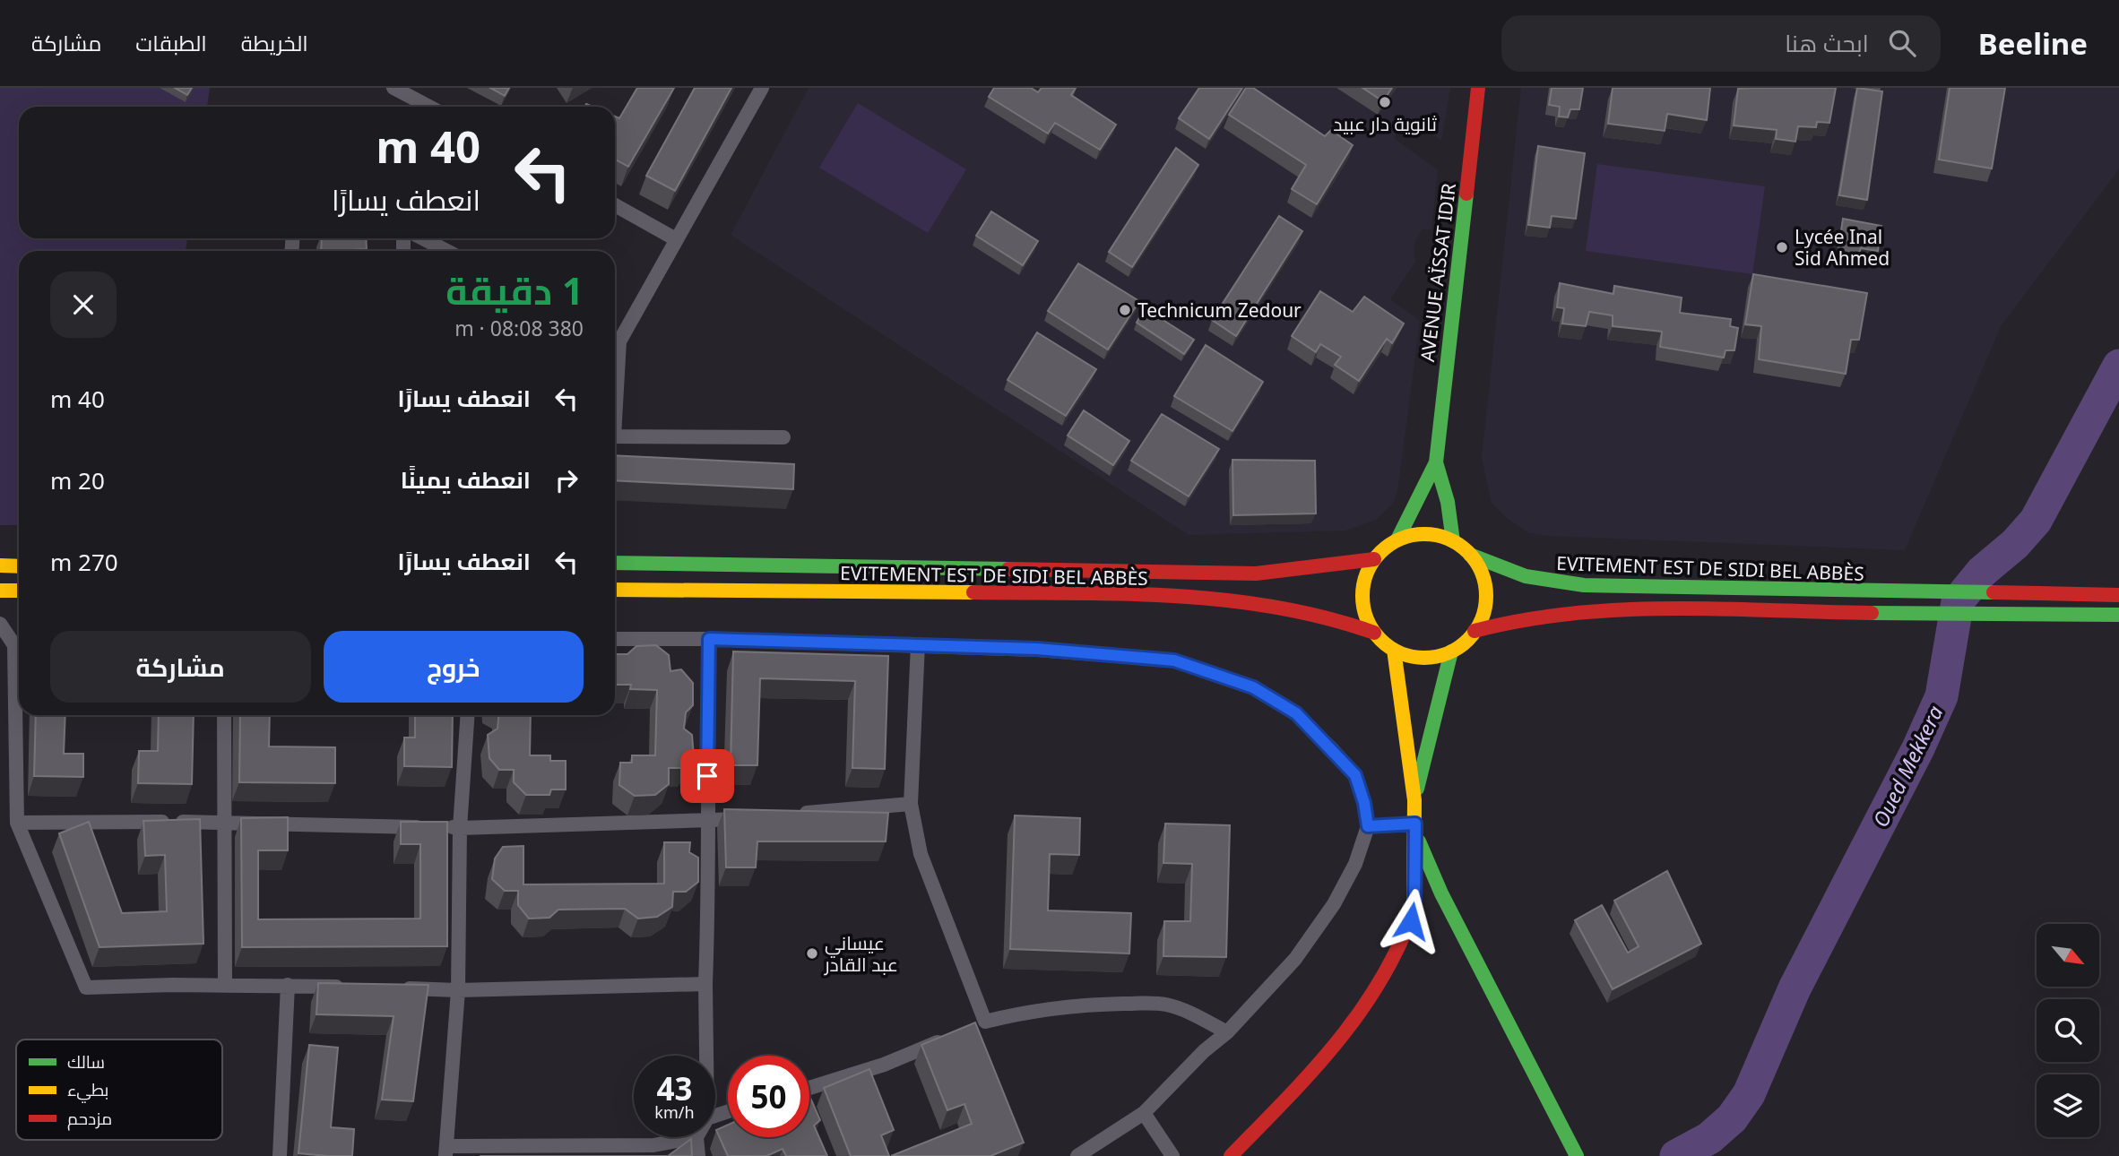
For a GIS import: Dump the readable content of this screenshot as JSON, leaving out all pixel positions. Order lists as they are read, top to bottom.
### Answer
{
  "streets": {
    "main road": ["AVENUE AÏSSAT IDIR", "EVITEMENT EST DE SIDI BEL ABBÈS"]
  },
  "water": ["Oued Mekkera"],
  "places": [
    "ثانوية دار عبيد",
    "Lycée Inal Sid Ahmed",
    "Technicum Zedour",
    "عيساني عبد القادر"
  ],
  "legend": ["سالك", "بطيء", "مزدحم"],
  "north": "bottom right",
  "page": {
    "header": "Beeline",
    "search": "ابحث هنا",
    "nav": ["الخريطة", "الطبقات", "مشاركة"],
    "turn": ["40 m", "انعطف يسارًا"],
    "heading": ["1 دقيقة", "380 m · 08:08"],
    "list": [
      {
        "name": "انعطف يسارًا",
        "value": "40 m"
      },
      {
        "name": "انعطف يمينًا",
        "value": "20 m"
      },
      {
        "name": "انعطف يسارًا",
        "value": "270 m"
      }
    ],
    "buttons": ["خروج", "مشاركة"],
    "speed": "43 km/h",
    "limit": "50"
  }
}
